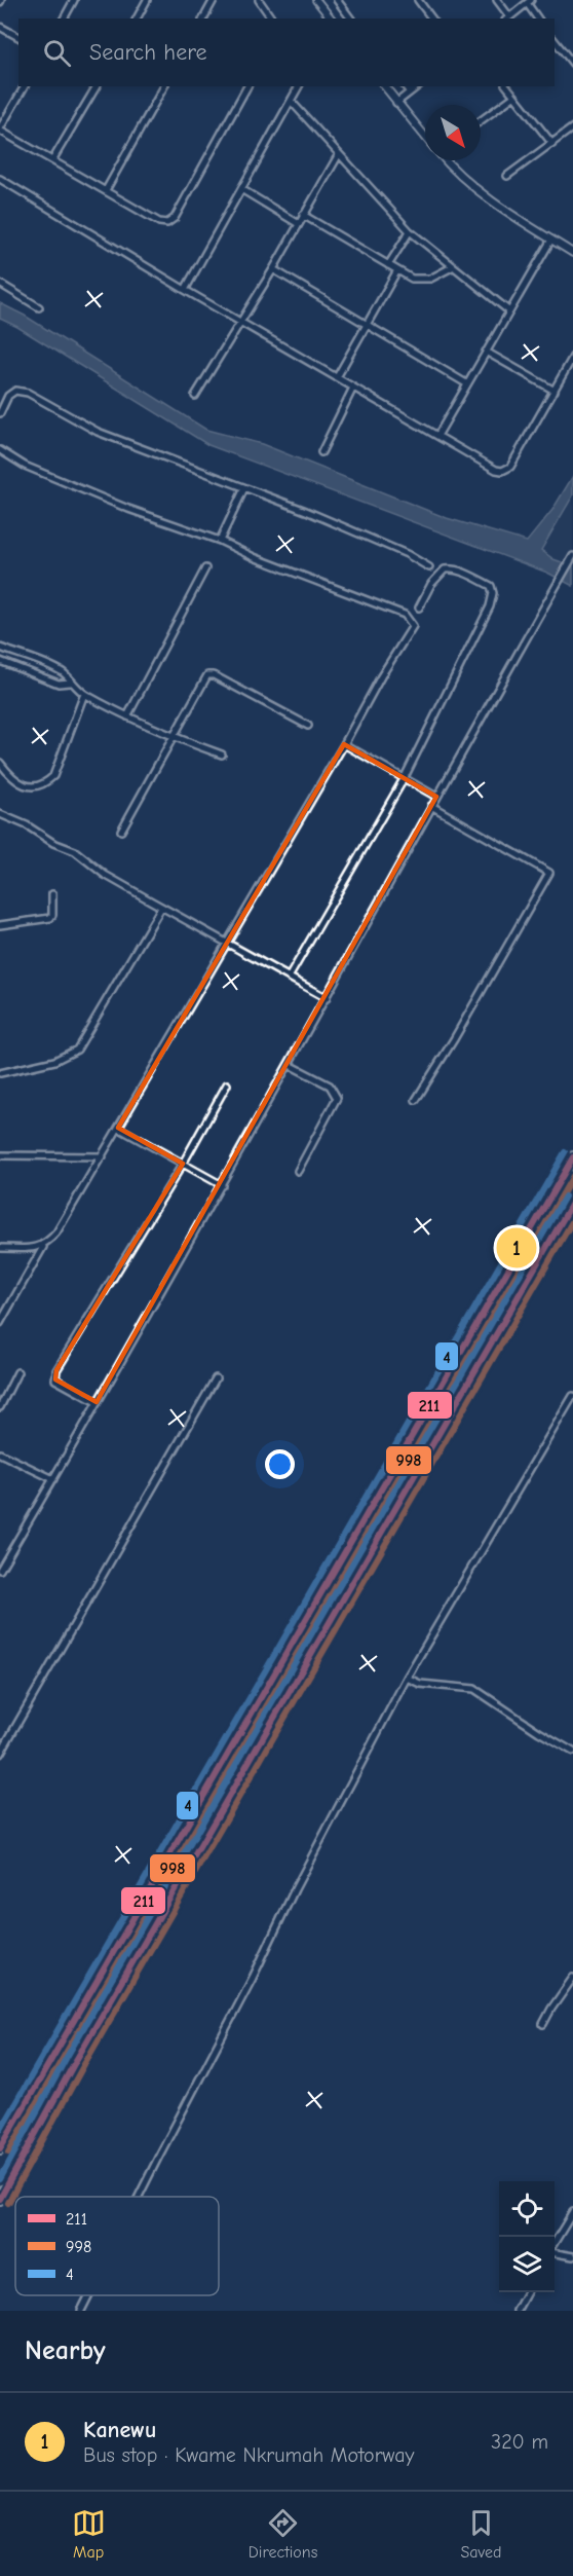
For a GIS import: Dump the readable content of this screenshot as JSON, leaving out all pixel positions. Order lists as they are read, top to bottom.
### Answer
{
  "lines": ["transit line 4", "transit line 211", "transit line 998"],
  "legend": ["211", "998", "4"],
  "north": "bottom right",
  "page": {
    "search": "Search here",
    "pins": "1",
    "heading": "Nearby",
    "list": [
      {
        "mark": "1",
        "name": "Kanewu",
        "note": "Bus stop · Kwame Nkrumah Motorway",
        "value": "320 m"
      }
    ],
    "nav": ["Map", "Directions", "Saved"]
  }
}
